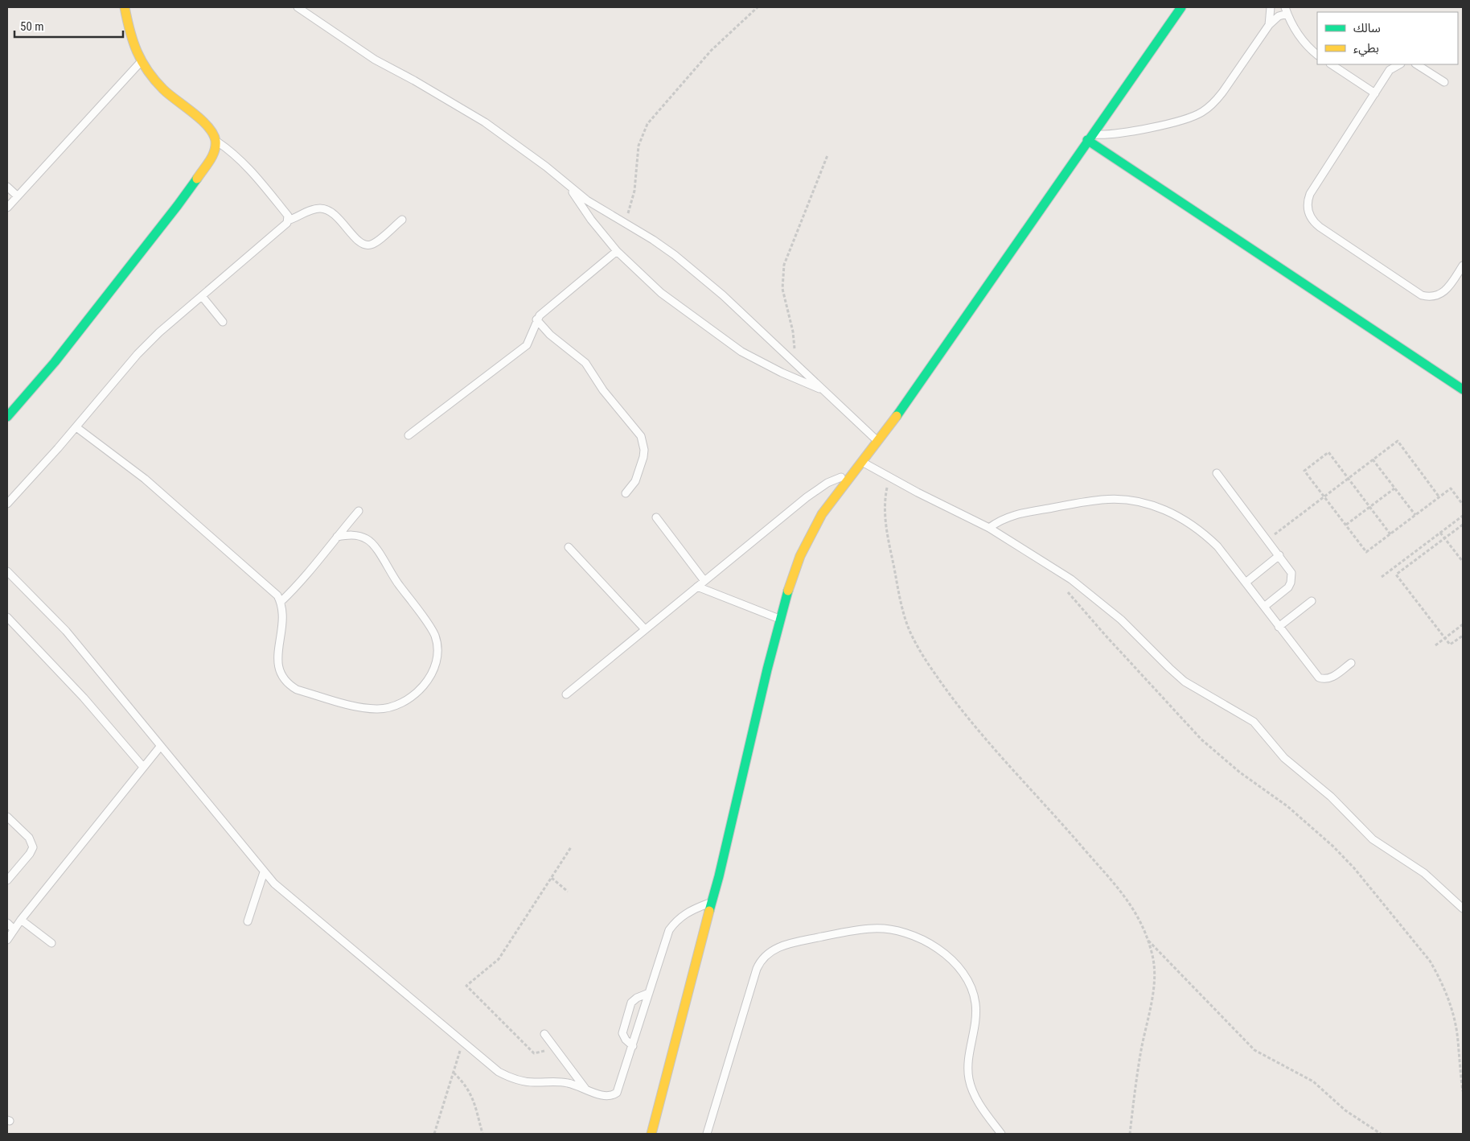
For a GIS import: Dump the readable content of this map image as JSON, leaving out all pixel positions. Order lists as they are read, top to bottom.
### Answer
{
  "legend": ["سالك", "بطيء"],
  "scale_bar": "50 m"
}
